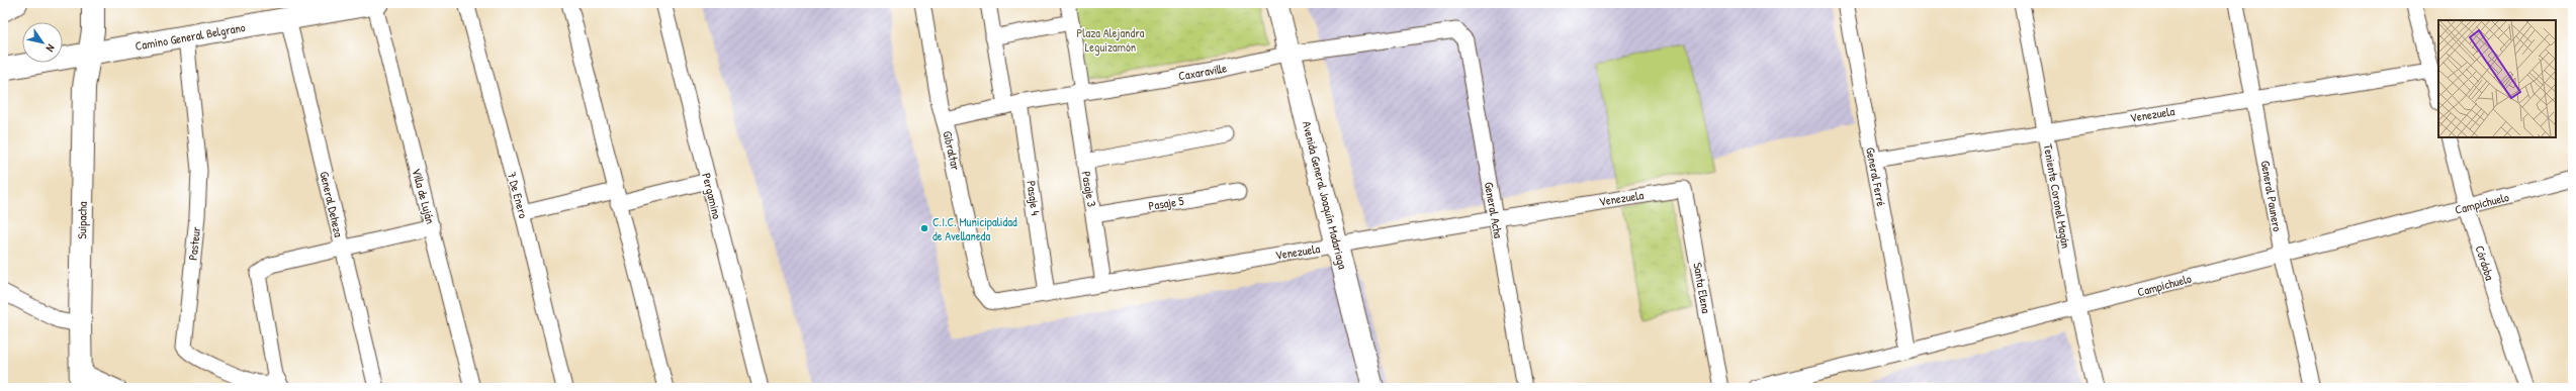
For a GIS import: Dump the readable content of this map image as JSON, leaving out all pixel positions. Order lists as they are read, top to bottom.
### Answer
{
  "streets": {
    "street": [
      "Camino General Belgrano",
      "Caxaraville",
      "Venezuela",
      "Gibraltar",
      "General Ferré",
      "Pasaje 3",
      "7 De Enero",
      "Avenida General Joaquín Madariaga",
      "Villa de Luján",
      "Pergamino",
      "Teniente Coronel Magán",
      "General Paunero",
      "Pasaje 4",
      "Pasaje 5",
      "Campichuelo",
      "General Deheza",
      "General Acha",
      "Suipacha",
      "Pasteur",
      "Córdoba",
      "Santa Elena"
    ]
  },
  "crossings": [
    ["Camino General Belgrano", "Villa de Luján"],
    ["Camino General Belgrano", "General Deheza"],
    ["Camino General Belgrano", "Suipacha"],
    ["Camino General Belgrano", "Pasteur"],
    ["Caxaraville", "Gibraltar"],
    ["Caxaraville", "Pasaje 3"],
    ["Caxaraville", "Avenida General Joaquín Madariaga"],
    ["Caxaraville", "Pasaje 4"],
    ["Caxaraville", "General Acha"],
    ["Venezuela", "Gibraltar"],
    ["Venezuela", "General Ferré"],
    ["Venezuela", "Pasaje 3"],
    ["Venezuela", "Avenida General Joaquín Madariaga"],
    ["Venezuela", "Teniente Coronel Magán"],
    ["Venezuela", "General Paunero"],
    ["Venezuela", "Pasaje 4"],
    ["Venezuela", "General Acha"],
    ["Venezuela", "Santa Elena"],
    ["General Ferré", "Campichuelo"],
    ["Pasaje 3", "Pasaje 5"],
    ["Teniente Coronel Magán", "Campichuelo"],
    ["General Paunero", "Campichuelo"],
    ["Campichuelo", "Córdoba"]
  ],
  "parks": ["Plaza Alejandra Leguizamón"],
  "places": ["C.I.C. Municipalidad de Avellaneda"],
  "north": "bottom right"
}
